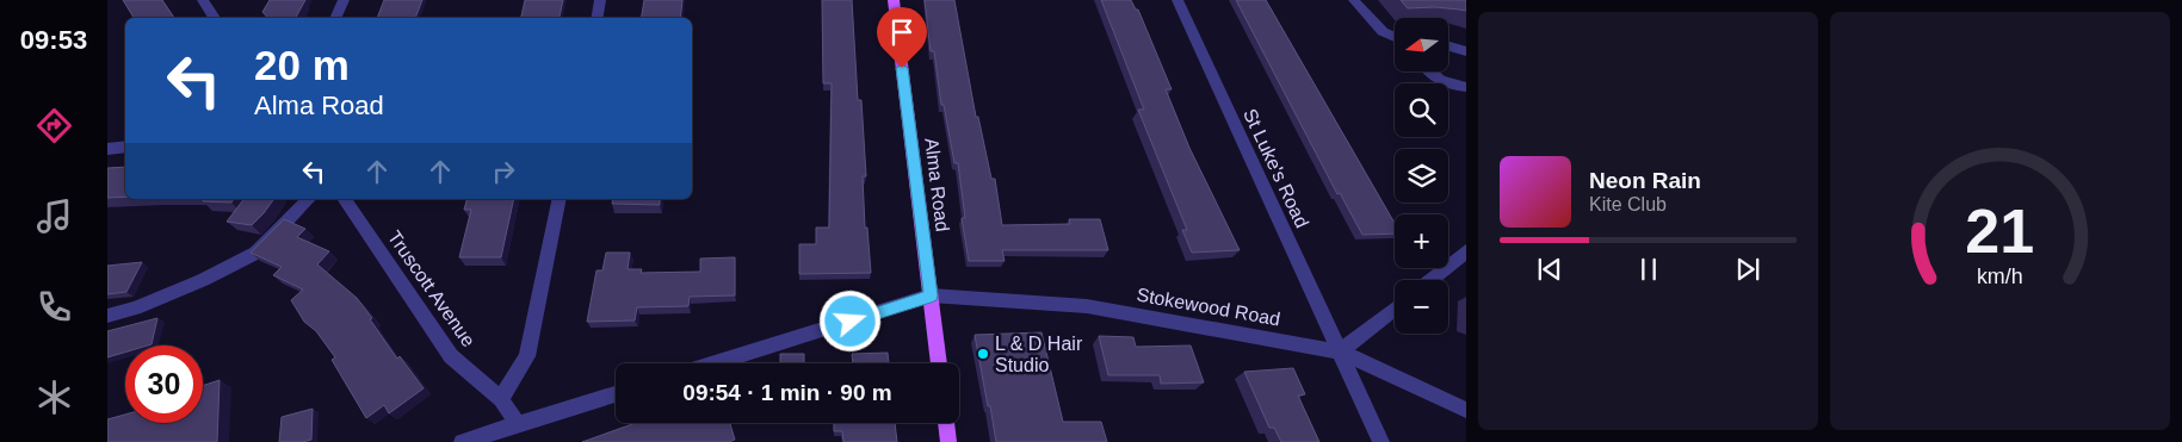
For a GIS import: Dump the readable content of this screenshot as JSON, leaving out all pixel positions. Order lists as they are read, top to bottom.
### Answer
{
  "streets": {
    "main road": ["Alma Road"],
    "street": ["St Luke's Road", "Truscott Avenue", "Stokewood Road"]
  },
  "crossings": [
    ["St Luke's Road", "Stokewood Road"],
    ["Alma Road", "Stokewood Road"]
  ],
  "places": ["L & D Hair Studio"],
  "north": "left",
  "page": {
    "tabs": "09:53",
    "map_buttons": ["+", "−"],
    "turn": ["20 m", "Alma Road"],
    "song": ["Neon Rain", "Kite Club"],
    "limit": "30",
    "trip": "09:54 · 1 min · 90 m",
    "gauge": ["21", "km/h"]
  }
}
